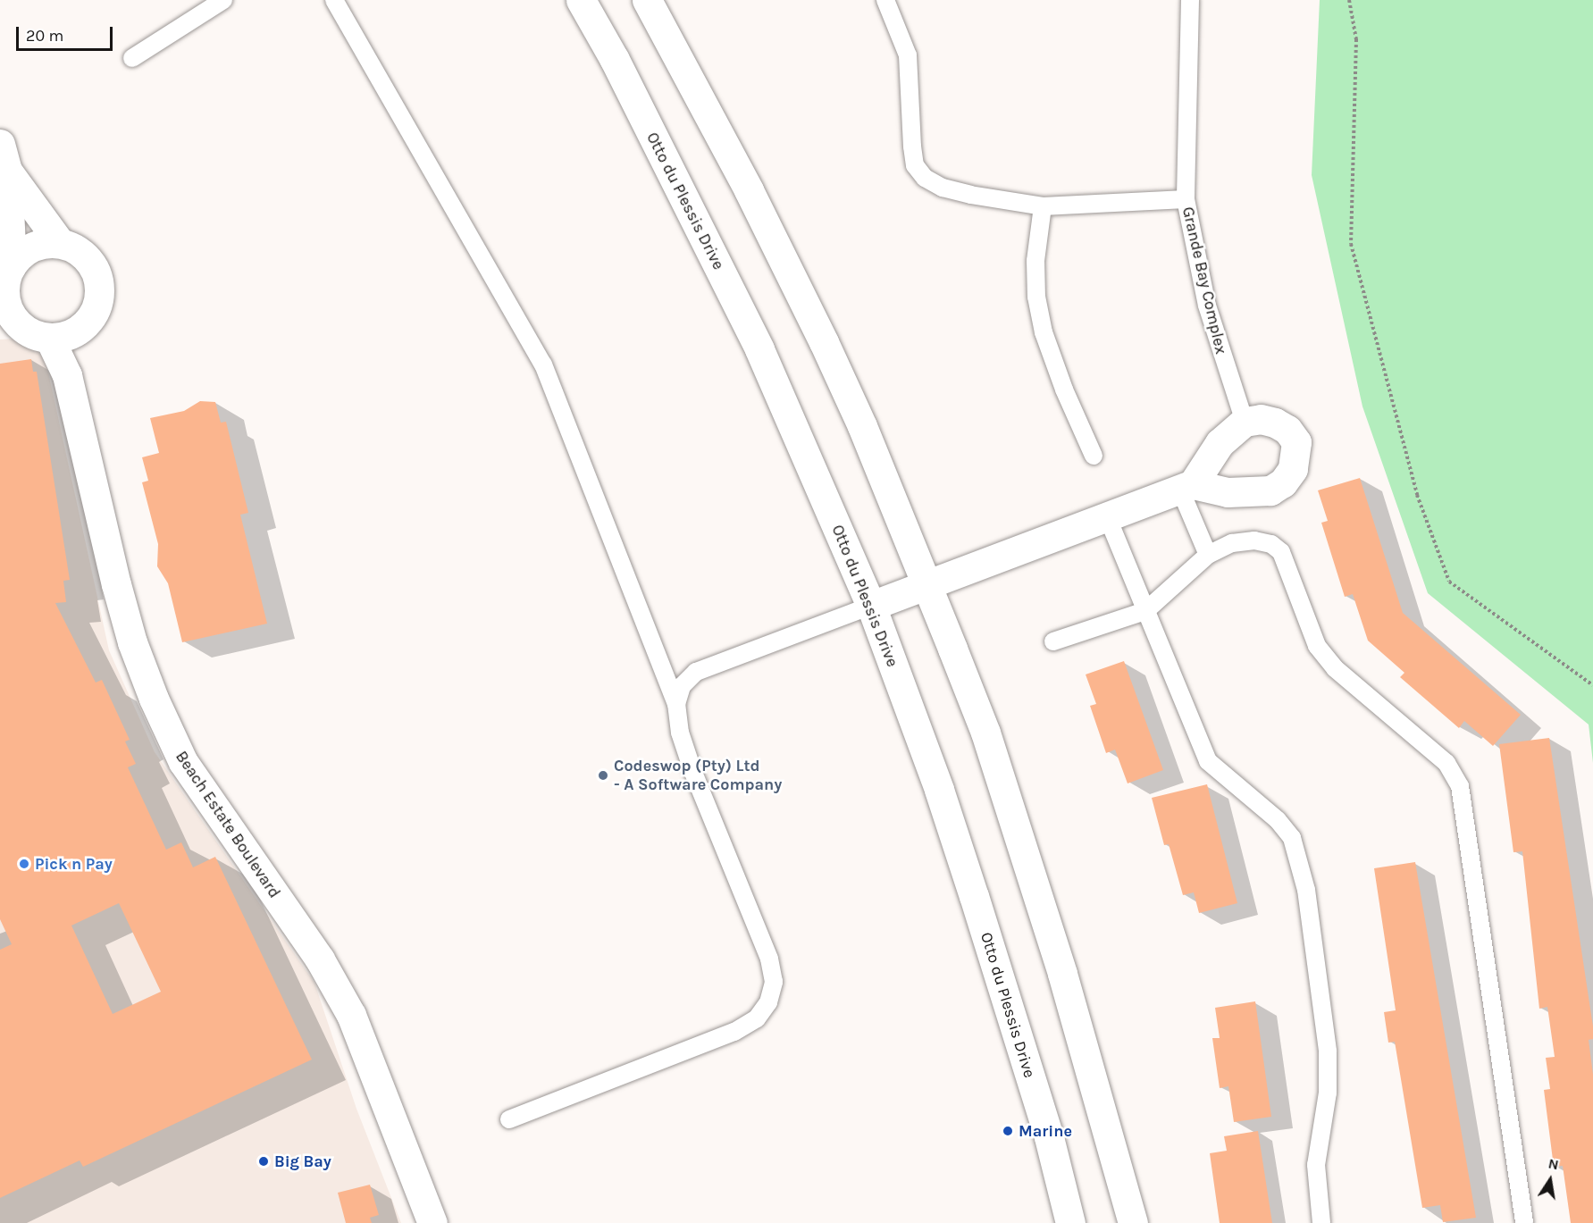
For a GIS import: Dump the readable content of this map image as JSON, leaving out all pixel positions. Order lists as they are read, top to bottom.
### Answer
{
  "streets": {
    "main road": ["Otto du Plessis Drive", "Beach Estate Boulevard"],
    "lane": ["Grande Bay Complex"]
  },
  "places": [
    "Codeswop (Pty) Ltd - A Software Company",
    "Pick n Pay",
    "Marine",
    "Big Bay"
  ],
  "scale_bar": "20 m",
  "north": "top"
}
